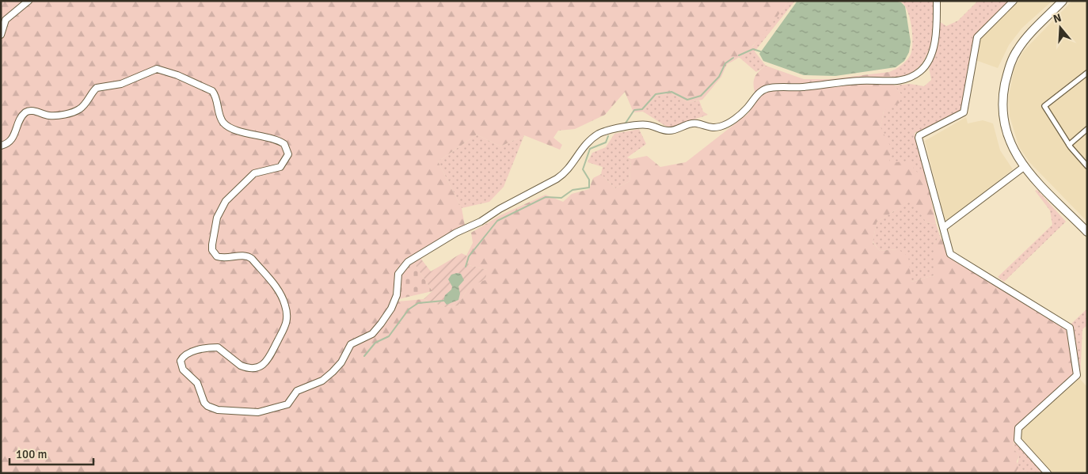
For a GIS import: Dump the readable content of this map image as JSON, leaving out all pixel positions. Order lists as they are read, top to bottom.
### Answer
{
  "scale_bar": "100 m",
  "north": "top"
}
